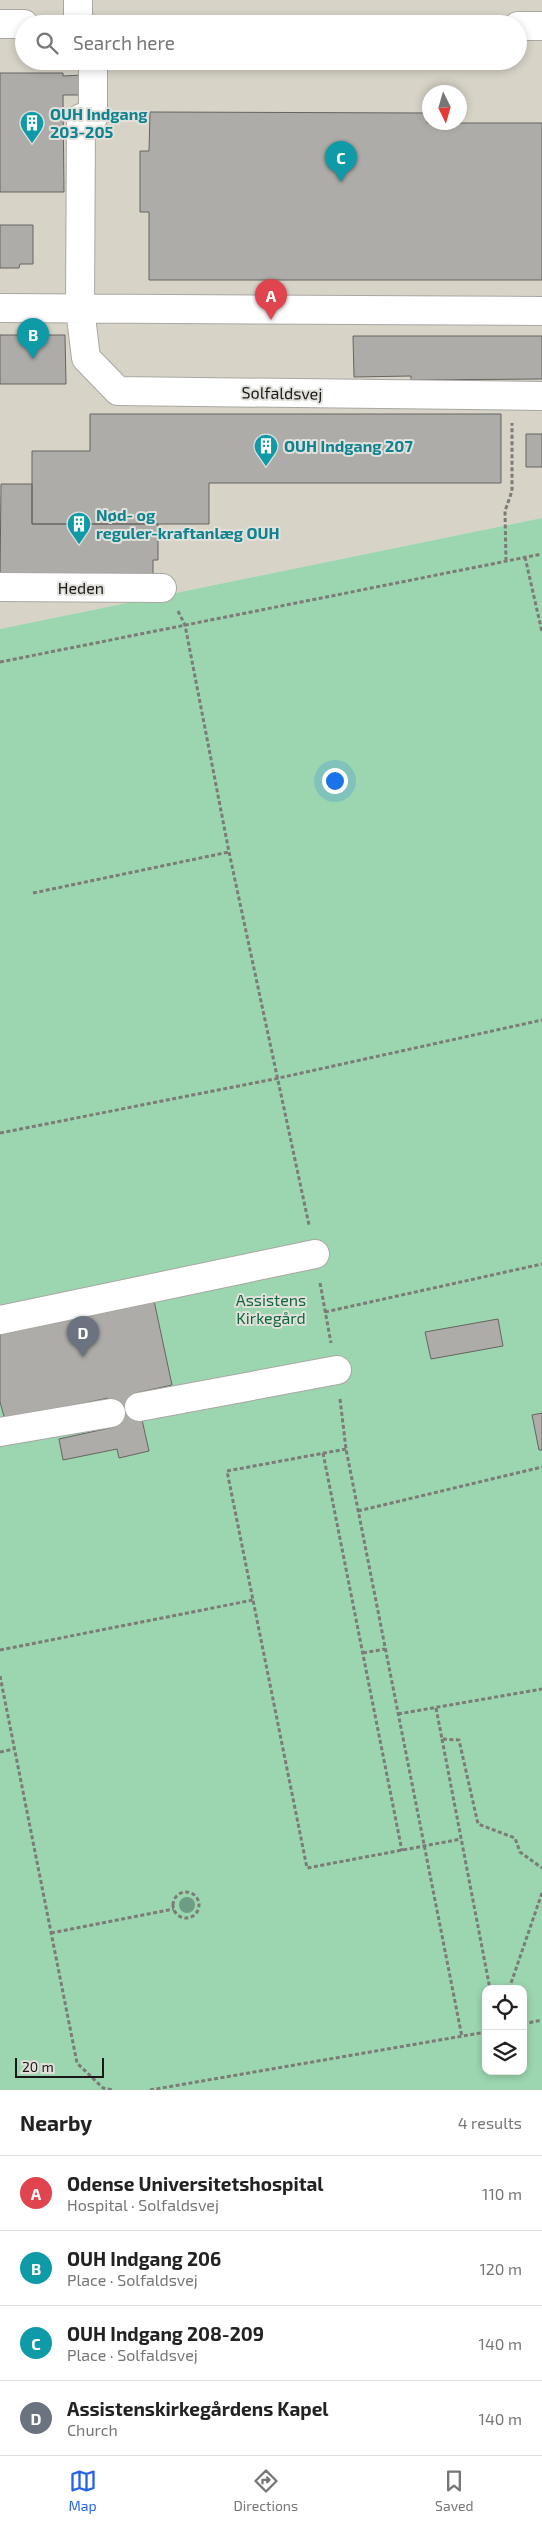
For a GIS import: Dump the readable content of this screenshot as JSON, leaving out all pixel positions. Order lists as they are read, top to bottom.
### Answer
{
  "streets": {
    "street": ["Solfaldsvej", "Heden"]
  },
  "parks": ["Assistens Kirkegård"],
  "places": {
    "building": ["OUH Indgang 203-205", "OUH Indgang 207", "Nød- og reguler-kraftanlæg OUH"]
  },
  "scale_bar": "20 m",
  "north": "bottom",
  "page": {
    "search": "Search here",
    "pins": [
      "C",
      "A",
      "B",
      "D"
    ],
    "scale": "20 m",
    "heading": ["Nearby", "4 results"],
    "list": [
      {
        "mark": "A",
        "name": "Odense Universitetshospital",
        "note": "Hospital · Solfaldsvej",
        "value": "110 m"
      },
      {
        "mark": "B",
        "name": "OUH Indgang 206",
        "note": "Place · Solfaldsvej",
        "value": "120 m"
      },
      {
        "mark": "C",
        "name": "OUH Indgang 208-209",
        "note": "Place · Solfaldsvej",
        "value": "140 m"
      },
      {
        "mark": "D",
        "name": "Assistenskirkegårdens Kapel",
        "note": "Church",
        "value": "140 m"
      }
    ],
    "nav": ["Map", "Directions", "Saved"]
  }
}
